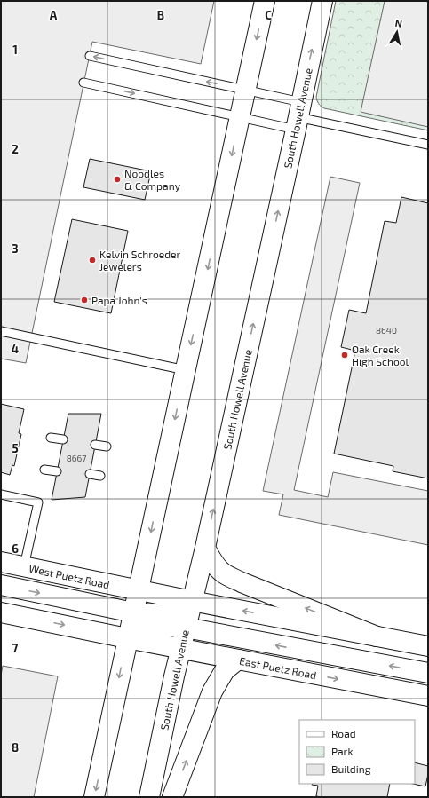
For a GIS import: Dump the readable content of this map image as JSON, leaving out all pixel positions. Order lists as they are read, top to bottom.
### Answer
{
  "streets": {
    "main road": ["South Howell Avenue", "West Puetz Road", "East Puetz Road"]
  },
  "crossings": [
    ["South Howell Avenue", "East Puetz Road"]
  ],
  "places": [
    "Noodles & Company",
    "Kelvin Schroeder Jewelers",
    "Papa John's",
    "Oak Creek High School"
  ],
  "house_numbers": ["8640", "8667"],
  "legend": ["Road", "Park", "Building"],
  "north": "top",
  "grid": {
    "columns": ["A", "B", "C"],
    "rows": [
      "1",
      "2",
      "3",
      "4",
      "5",
      "6",
      "7",
      "8"
    ]
  }
}
